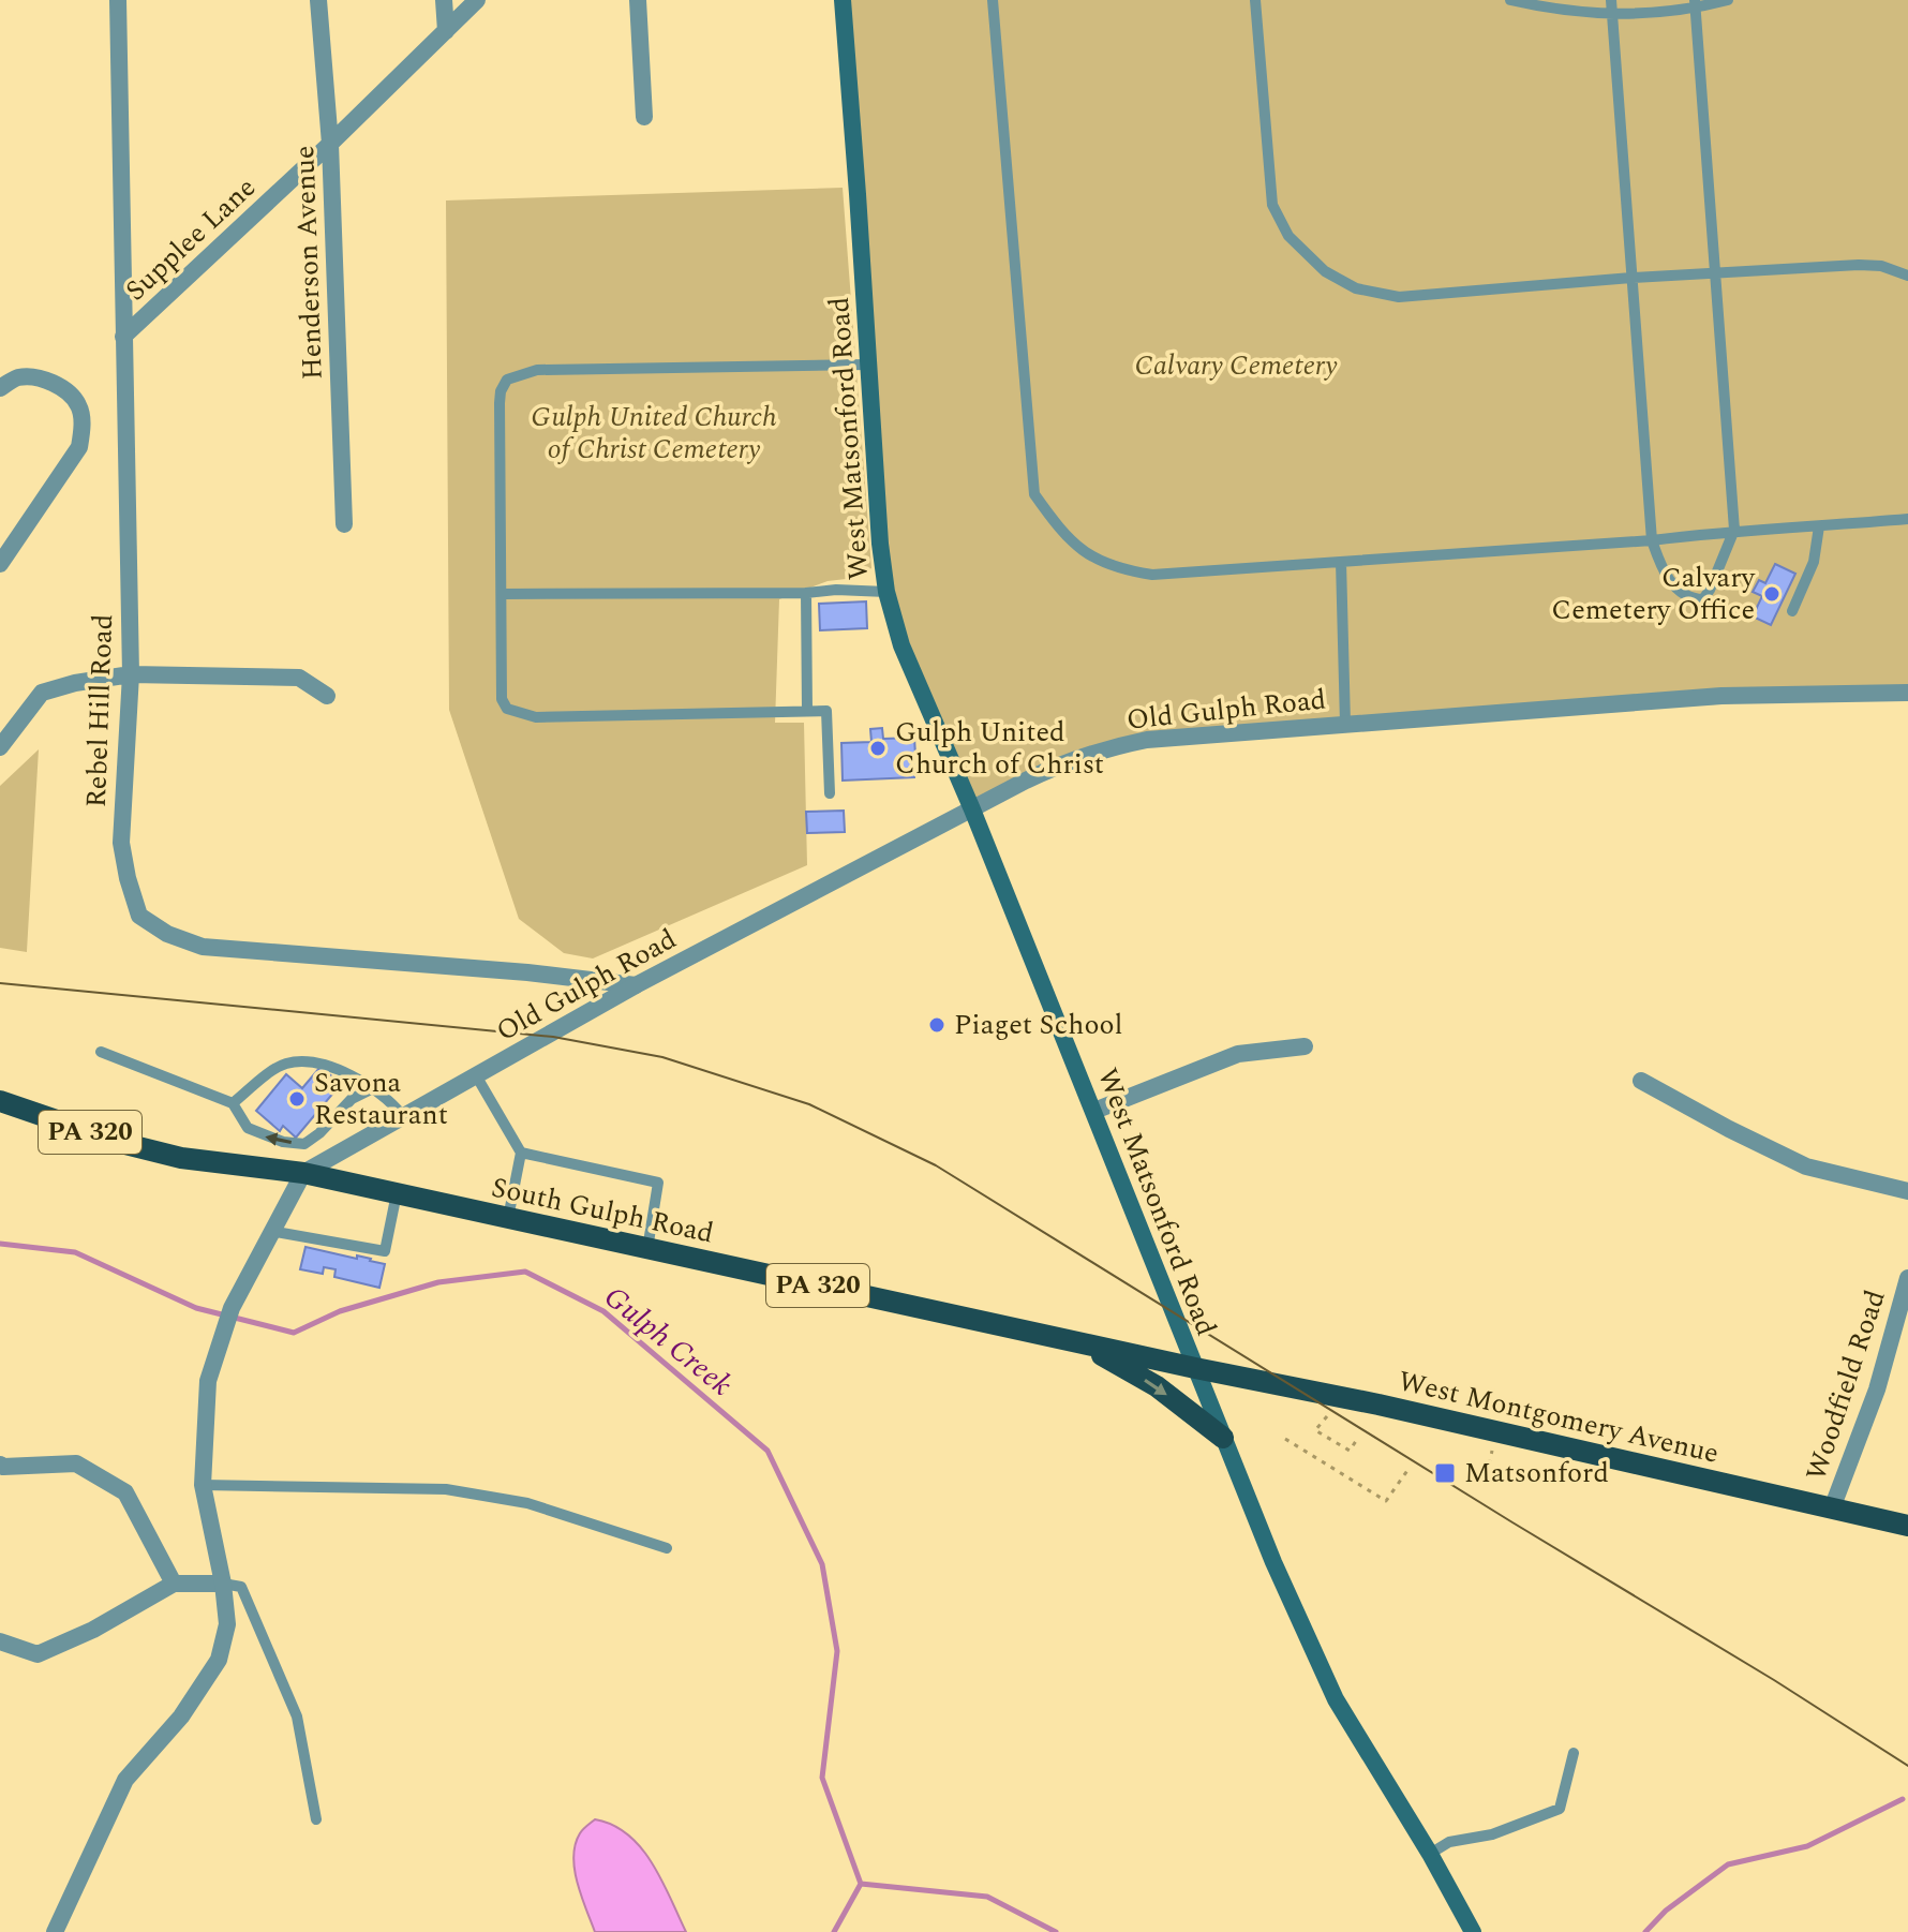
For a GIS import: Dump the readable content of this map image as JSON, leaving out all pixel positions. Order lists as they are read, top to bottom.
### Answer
{
  "streets": {
    "main road": [
      "West Matsonford Road",
      "PA 320",
      "South Gulph Road",
      "West Montgomery Avenue"
    ],
    "street": [
      "Supplee Lane",
      "Henderson Avenue",
      "Old Gulph Road",
      "Rebel Hill Road",
      "Woodfield Road"
    ]
  },
  "crossings": [
    ["Supplee Lane", "Henderson Avenue"],
    ["Supplee Lane", "Rebel Hill Road"],
    ["West Matsonford Road", "Old Gulph Road"],
    ["West Matsonford Road", "South Gulph Road"],
    ["West Matsonford Road", "West Montgomery Avenue"],
    ["Old Gulph Road", "Rebel Hill Road"],
    ["Old Gulph Road", "South Gulph Road"],
    ["South Gulph Road", "West Montgomery Avenue"],
    ["Woodfield Road", "West Montgomery Avenue"]
  ],
  "water": ["Gulph Creek"],
  "parks": ["Calvary Cemetery", "Gulph United Church of Christ Cemetery"],
  "places": {
    "other": [
      "Calvary Cemetery Office",
      "Gulph United Church of Christ",
      "Piaget School",
      "Savona Restaurant"
    ],
    "transit": ["Matsonford"]
  }
}
